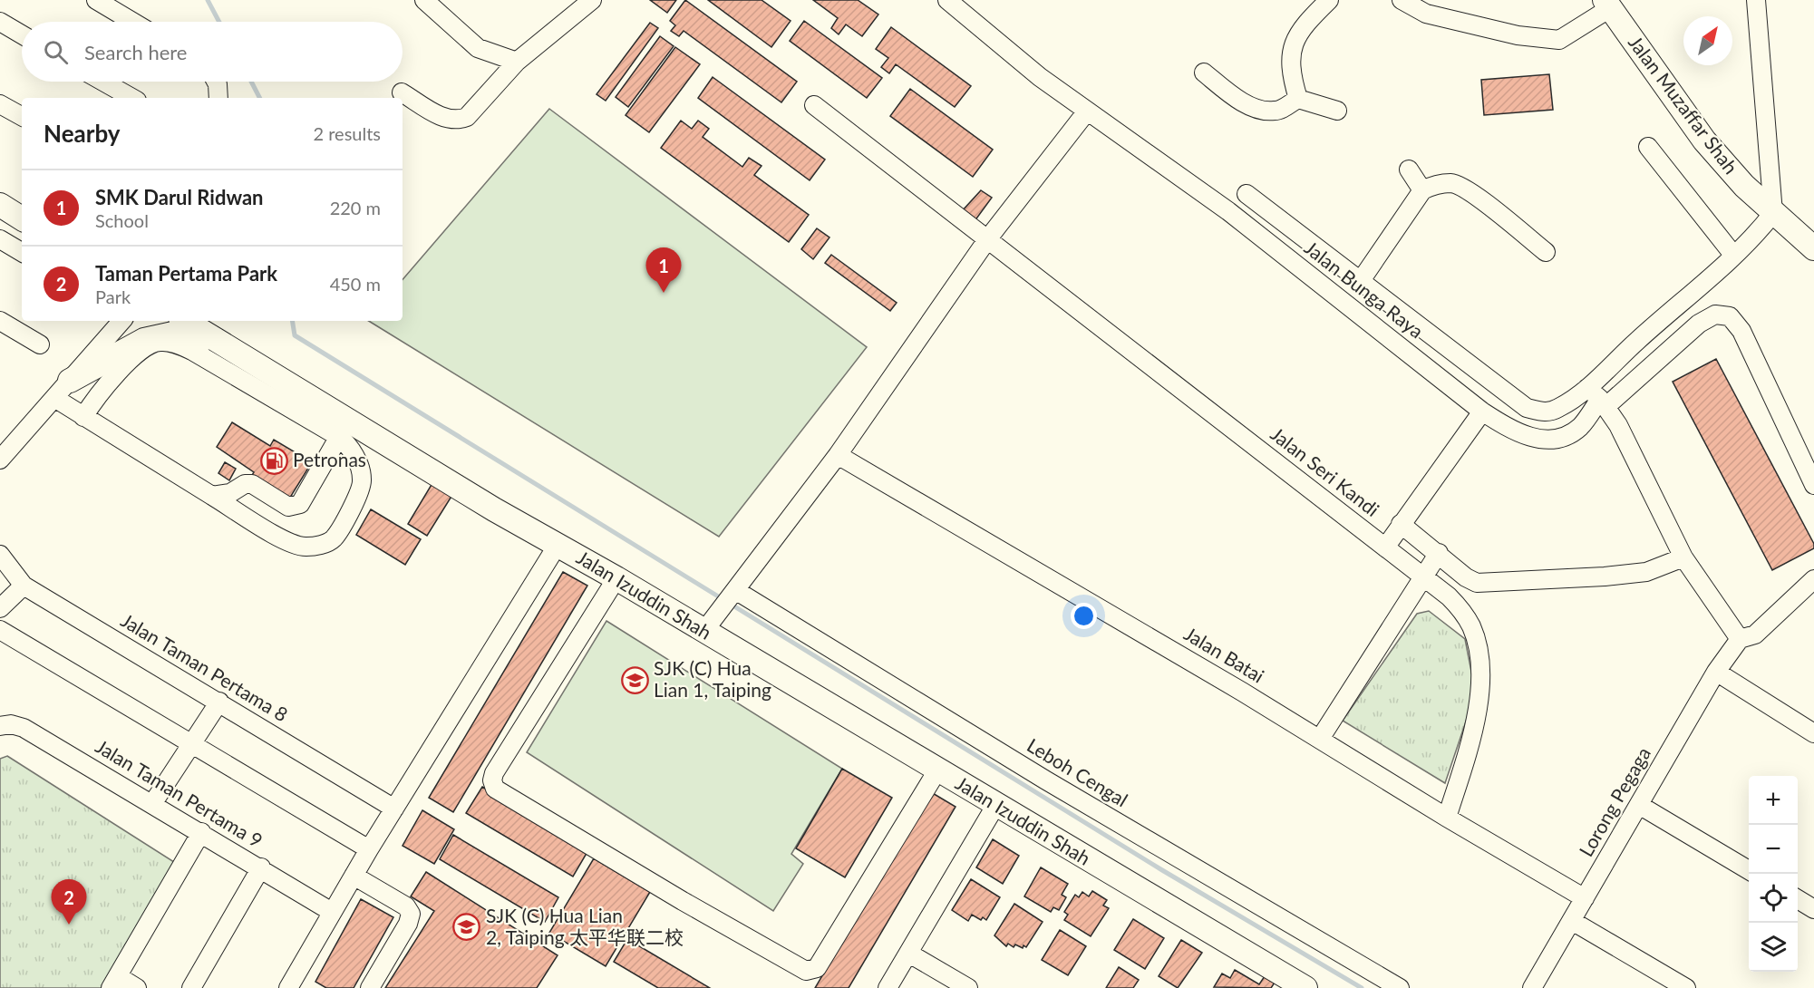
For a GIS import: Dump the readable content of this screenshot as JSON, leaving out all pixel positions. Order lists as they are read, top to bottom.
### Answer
{
  "streets": {
    "main road": ["Jalan Muzaffar Shah", "Jalan Izuddin Shah"],
    "street": [
      "Jalan Bunga Raya",
      "Jalan Seri Kandi",
      "Jalan Batai",
      "Jalan Taman Pertama 8",
      "Leboh Cengal",
      "Jalan Taman Pertama 9",
      "Lorong Pegaga"
    ]
  },
  "crossings": [
    ["Jalan Muzaffar Shah", "Jalan Bunga Raya"],
    ["Jalan Seri Kandi", "Jalan Batai"],
    ["Jalan Batai", "Lorong Pegaga"]
  ],
  "places": {
    "fuel station": ["Petronas"],
    "school or university": ["SJK (C) Hua Lian 1, Taiping", "SJK (C) Hua Lian 2, Taiping 太平华联二校"]
  },
  "north": "top right",
  "page": {
    "search": "Search here",
    "heading": ["Nearby", "2 results"],
    "list": [
      {
        "mark": "1",
        "name": "SMK Darul Ridwan",
        "note": "School",
        "value": "220 m"
      },
      {
        "mark": "2",
        "name": "Taman Pertama Park",
        "note": "Park",
        "value": "450 m"
      }
    ],
    "pins": ["1", "2"],
    "map_buttons": ["+", "−"]
  }
}
